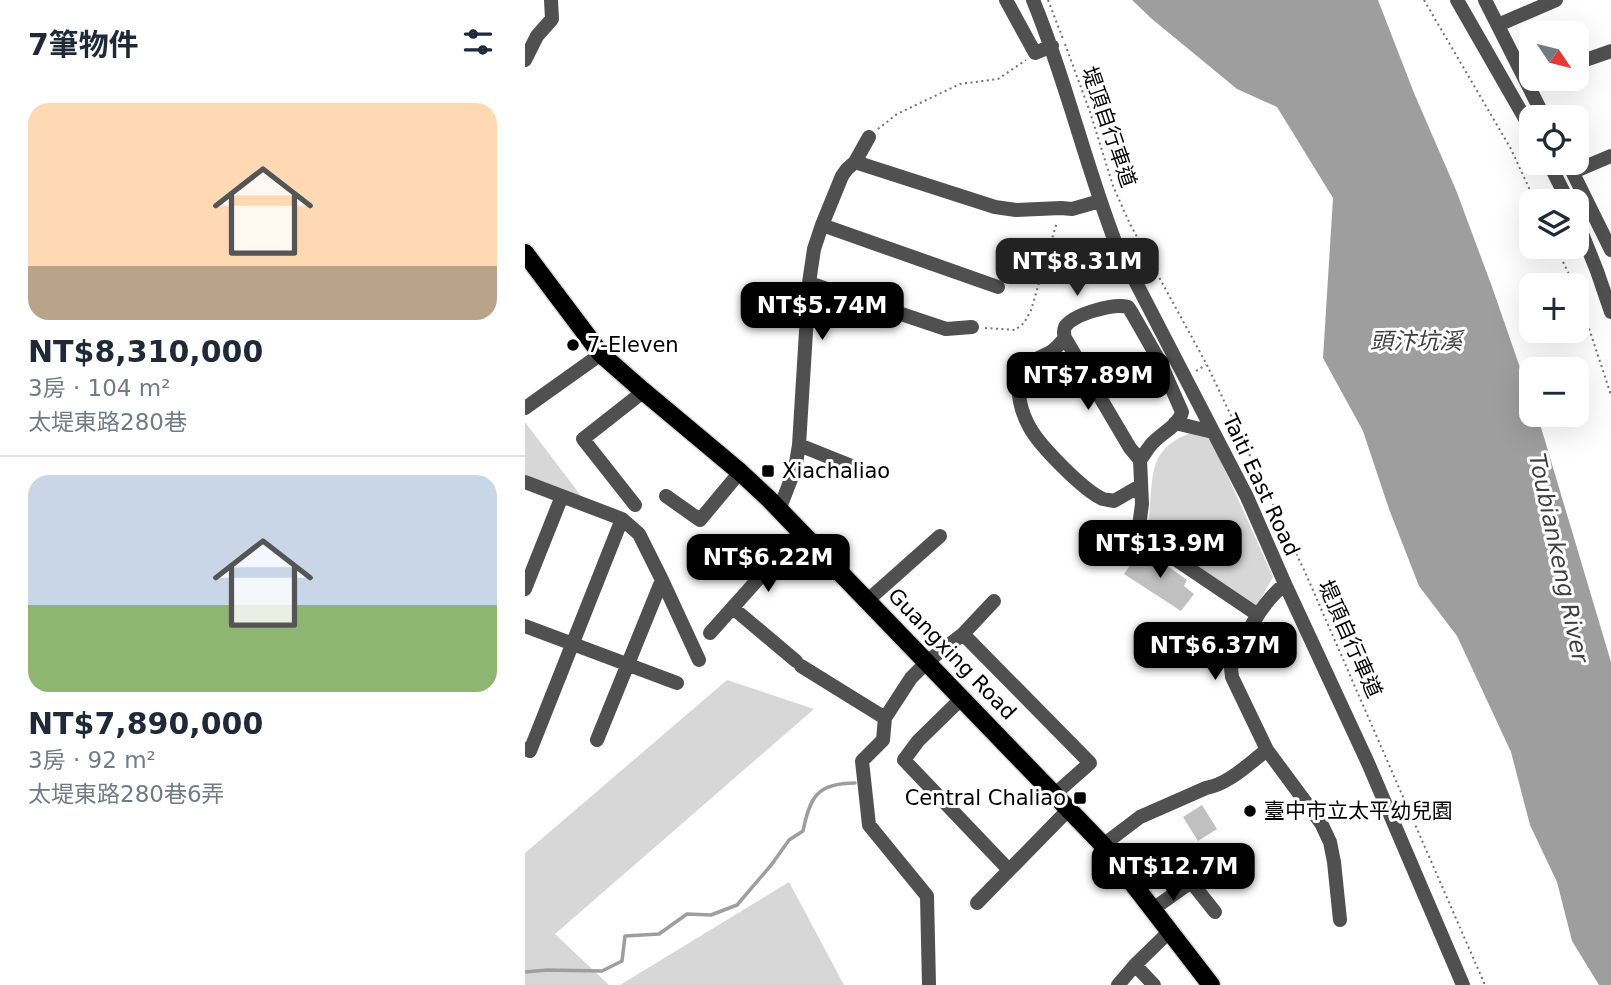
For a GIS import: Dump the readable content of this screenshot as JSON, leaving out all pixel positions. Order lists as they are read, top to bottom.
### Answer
{
  "streets": {
    "main road": ["Guangxing Road"],
    "street": ["Taiti East Road"],
    "path": ["堤頂自行車道"]
  },
  "water": ["頭汴坑溪", "Toubiankeng River"],
  "places": {
    "other": ["7-Eleven", "臺中市立太平幼兒園"],
    "transit": ["Xiachaliao", "Central Chaliao"]
  },
  "north": "bottom right",
  "page": {
    "heading": "7筆物件",
    "map_buttons": ["+", "−"],
    "list": [
      {
        "name": "NT$8,310,000",
        "note": "3房 · 104 m² · 太堤東路280巷"
      },
      {
        "name": "NT$7,890,000",
        "note": "3房 · 92 m² · 太堤東路280巷6弄"
      }
    ],
    "price": [
      "NT$8.31M",
      "NT$5.74M",
      "NT$7.89M",
      "NT$13.9M",
      "NT$6.22M",
      "NT$6.37M",
      "NT$12.7M"
    ]
  }
}
